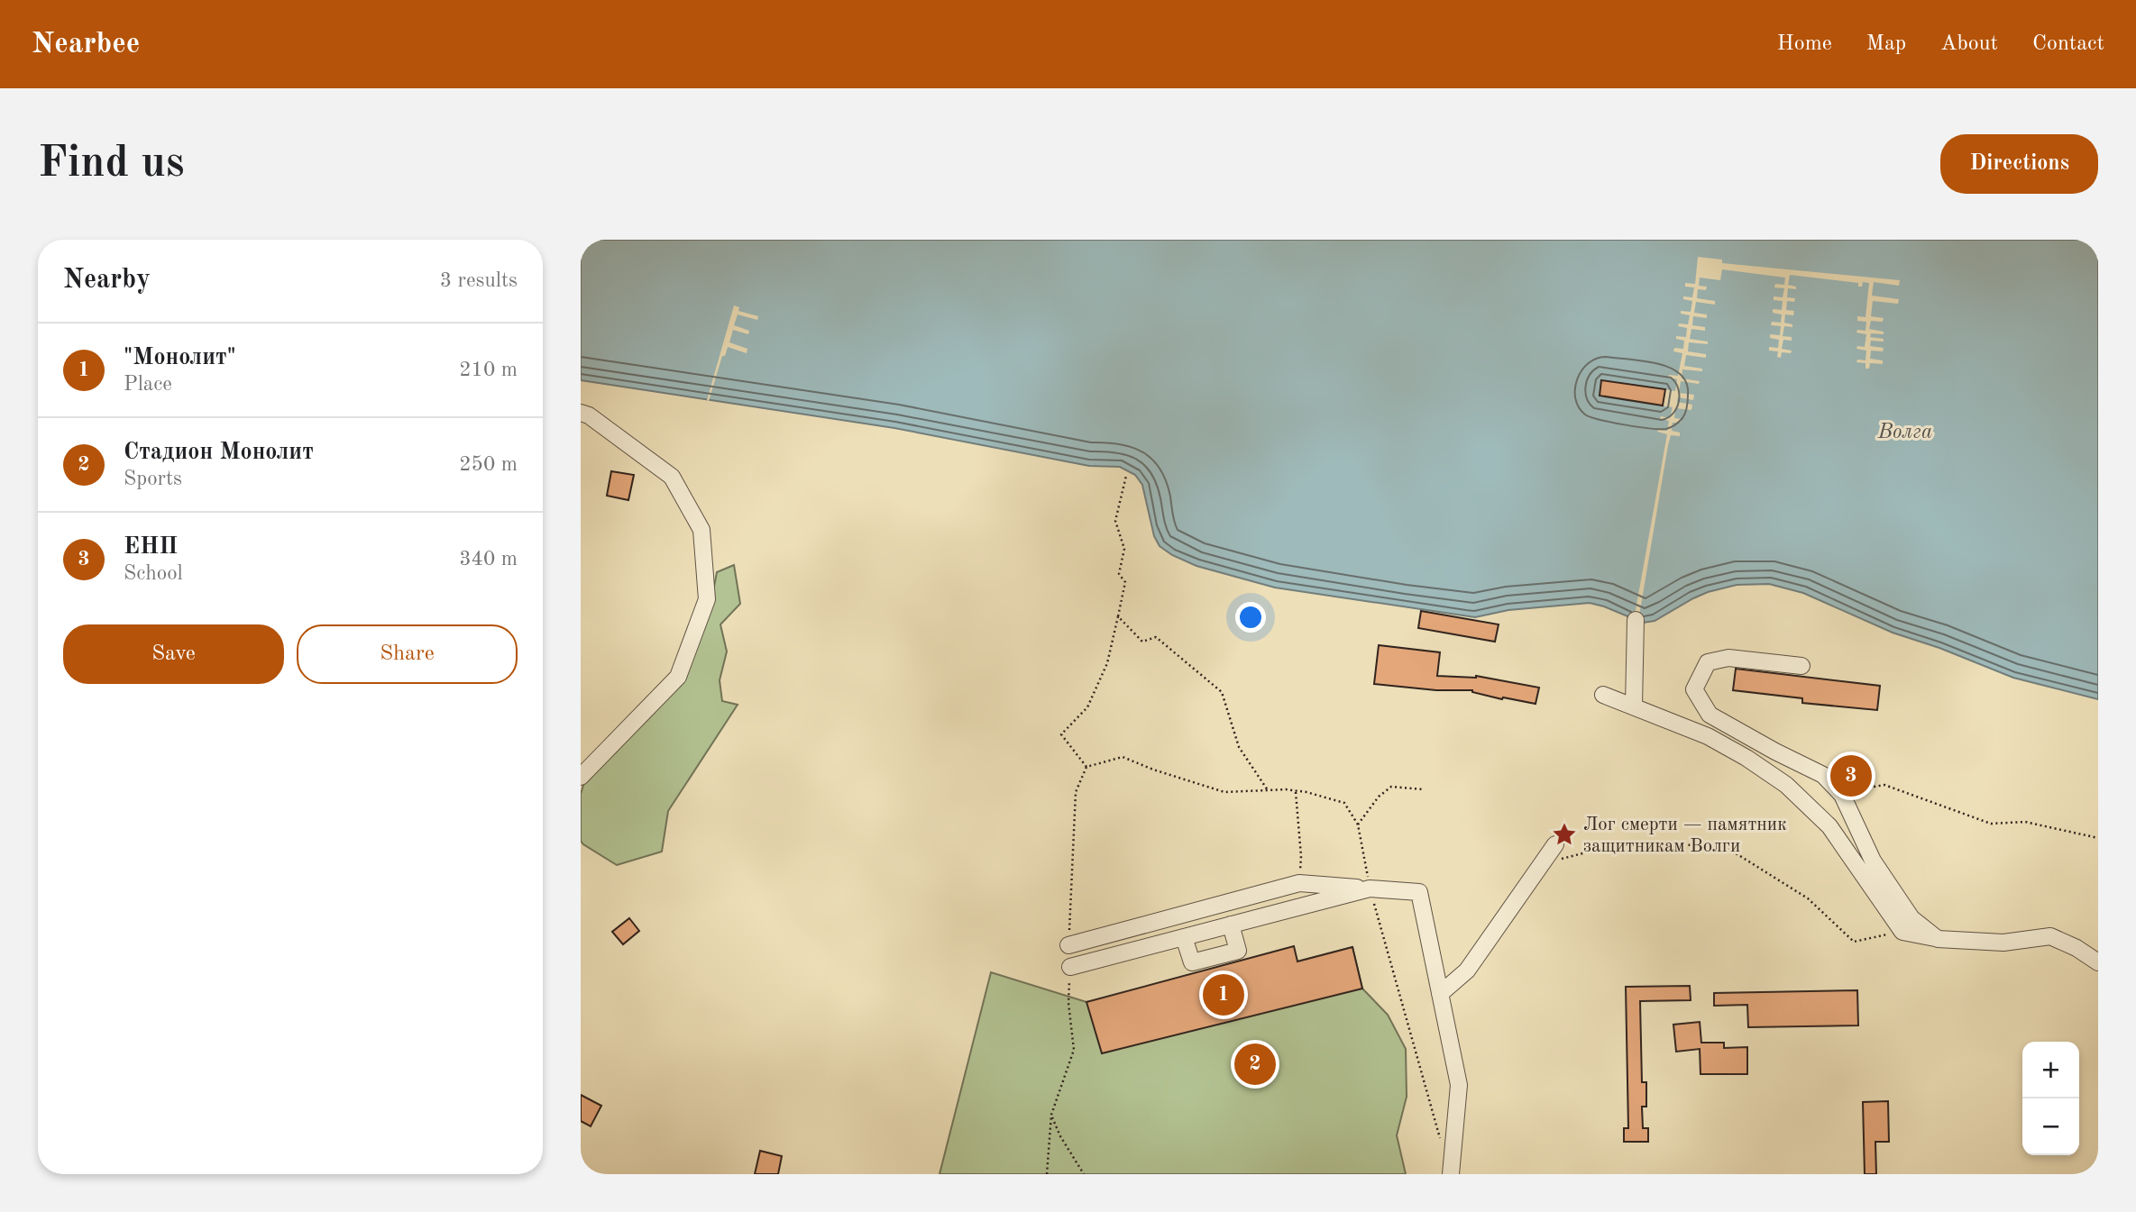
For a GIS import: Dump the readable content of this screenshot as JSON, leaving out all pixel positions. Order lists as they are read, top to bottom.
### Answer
{
  "water": ["Волга"],
  "places": {
    "place": ["Лог смерти — памятник защитникам Волги"]
  },
  "page": {
    "header": "Nearbee",
    "nav": [
      "Home",
      "Map",
      "About",
      "Contact"
    ],
    "buttons": [
      "Directions",
      ["Save", "Share"]
    ],
    "title": "Find us",
    "heading": ["Nearby", "3 results"],
    "list": [
      {
        "mark": "1",
        "name": "\"Монолит\"",
        "note": "Place",
        "value": "210 m"
      },
      {
        "mark": "2",
        "name": "Стадион Монолит",
        "note": "Sports",
        "value": "250 m"
      },
      {
        "mark": "3",
        "name": "ЕНП",
        "note": "School",
        "value": "340 m"
      }
    ],
    "pins": ["3", "1", "2"],
    "map_buttons": ["+", "−"]
  }
}
